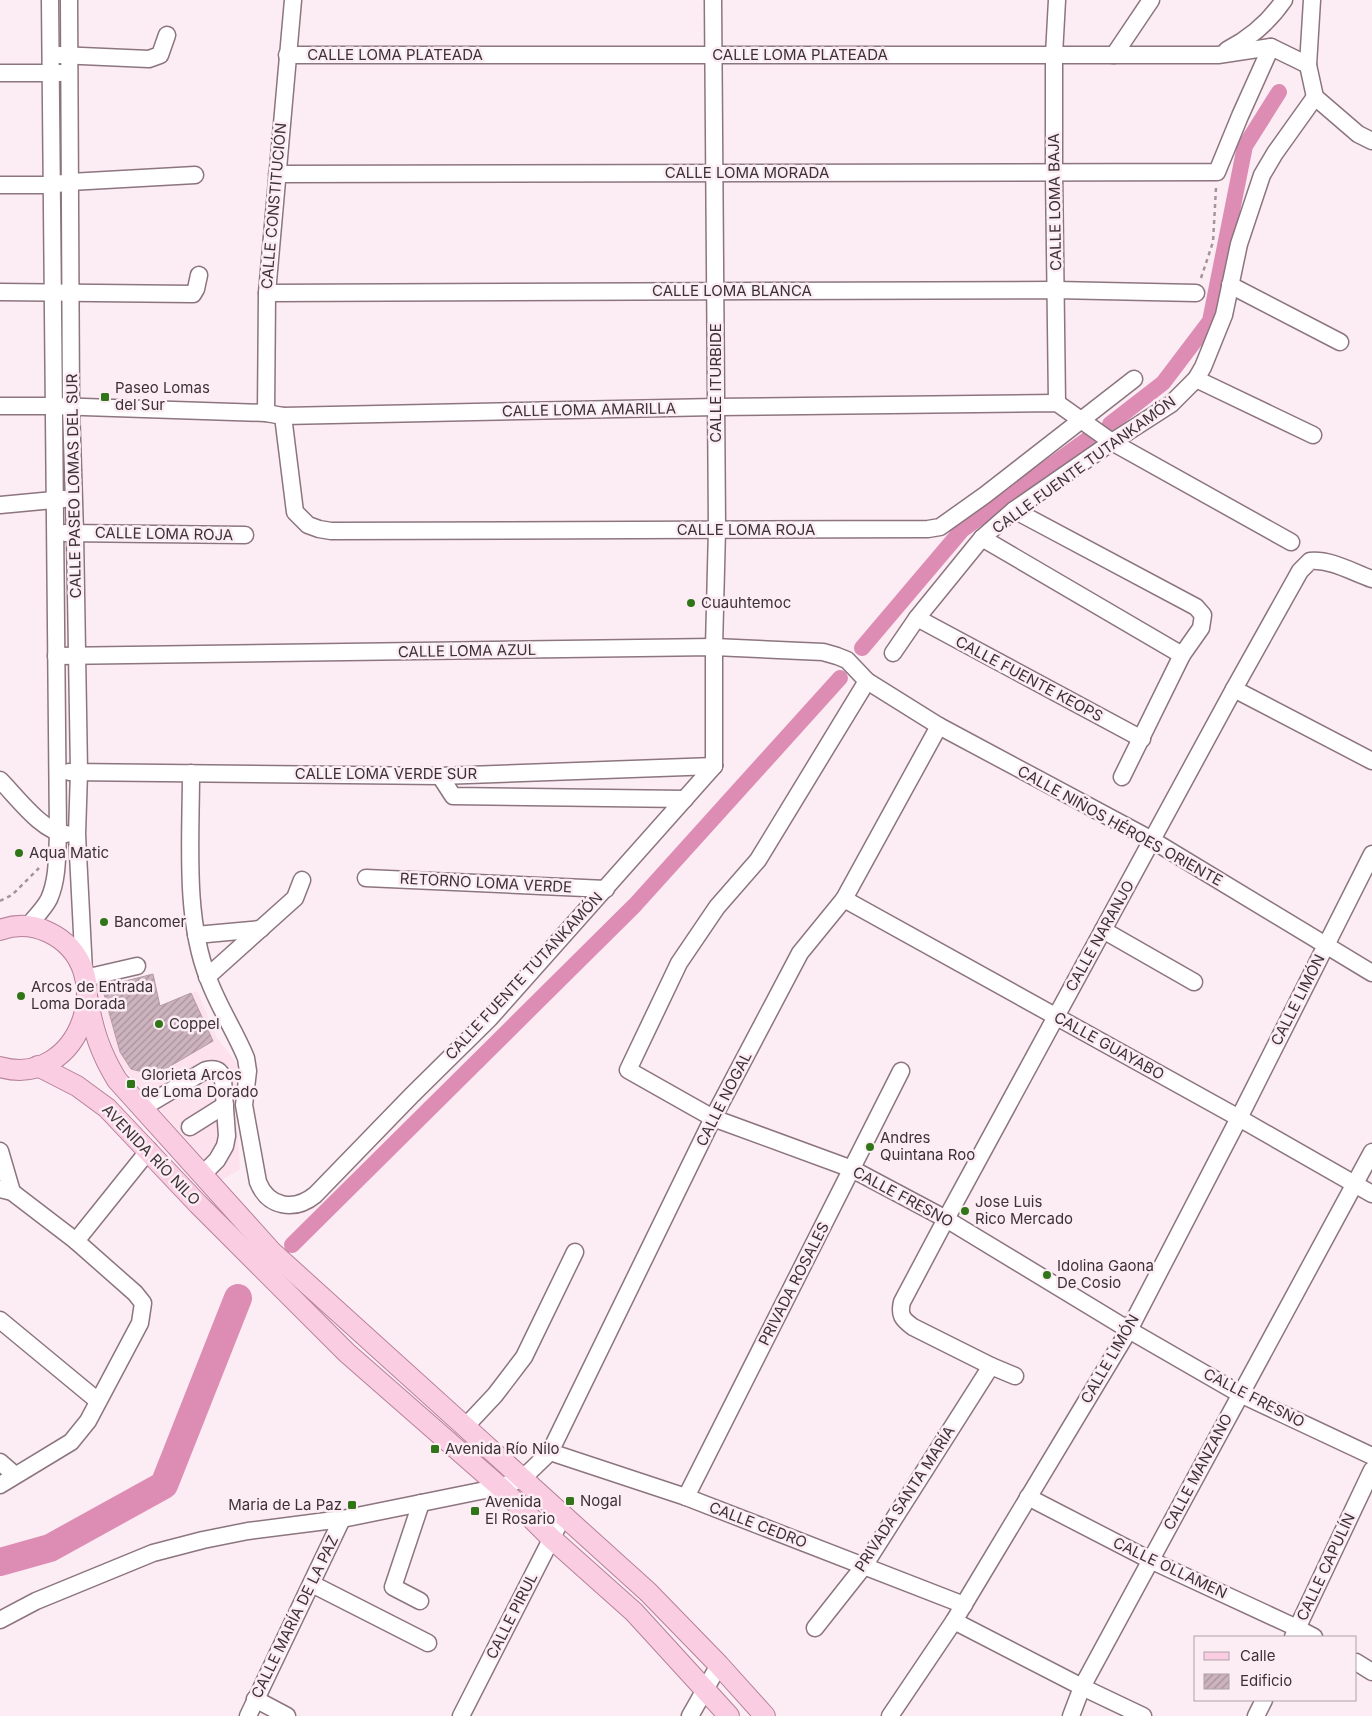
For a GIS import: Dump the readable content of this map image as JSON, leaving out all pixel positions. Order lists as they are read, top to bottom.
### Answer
{
  "streets": {
    "main road": ["AVENIDA RÍO NILO"],
    "street": [
      "CALLE LOMA PLATEADA",
      "CALLE LOMA MORADA",
      "CALLE LOMA BAJA",
      "CALLE CONSTITUCIÓN",
      "CALLE LOMA BLANCA",
      "CALLE ITURBIDE",
      "CALLE LOMA AMARILLA",
      "CALLE FUENTE TUTANKAMÓN",
      "CALLE PASEO LOMAS DEL SUR",
      "CALLE LOMA ROJA",
      "CALLE LOMA AZUL",
      "CALLE FUENTE KEOPS",
      "CALLE LOMA VERDE SUR",
      "CALLE NIÑOS HÉROES ORIENTE",
      "RETORNO LOMA VERDE",
      "CALLE NARANJO",
      "CALLE LIMÓN",
      "CALLE GUAYABO",
      "CALLE NOGAL",
      "CALLE FRESNO",
      "PRIVADA ROSALES",
      "CALLE MANZANO",
      "PRIVADA SANTA MARÍA",
      "CALLE CEDRO",
      "CALLE CAPULÍN",
      "CALLE OLLAMEN",
      "CALLE PIRUL",
      "CALLE MARÍA DE LA PAZ"
    ]
  },
  "crossings": [
    ["CALLE LOMA PLATEADA", "CALLE LOMA BAJA"],
    ["CALLE LOMA PLATEADA", "CALLE CONSTITUCIÓN"],
    ["CALLE LOMA PLATEADA", "CALLE ITURBIDE"],
    ["CALLE LOMA MORADA", "CALLE LOMA BAJA"],
    ["CALLE LOMA MORADA", "CALLE CONSTITUCIÓN"],
    ["CALLE LOMA MORADA", "CALLE ITURBIDE"],
    ["CALLE LOMA BAJA", "CALLE LOMA BLANCA"],
    ["CALLE LOMA BAJA", "CALLE LOMA AMARILLA"],
    ["CALLE CONSTITUCIÓN", "CALLE LOMA BLANCA"],
    ["CALLE CONSTITUCIÓN", "CALLE LOMA AMARILLA"],
    ["CALLE LOMA BLANCA", "CALLE ITURBIDE"],
    ["CALLE ITURBIDE", "CALLE LOMA AMARILLA"],
    ["CALLE ITURBIDE", "CALLE FUENTE TUTANKAMÓN"],
    ["CALLE ITURBIDE", "CALLE LOMA ROJA"],
    ["CALLE ITURBIDE", "CALLE LOMA AZUL"],
    ["CALLE ITURBIDE", "CALLE LOMA VERDE SUR"],
    ["CALLE LOMA AMARILLA", "CALLE PASEO LOMAS DEL SUR"],
    ["CALLE LOMA AMARILLA", "CALLE LOMA ROJA"],
    ["CALLE FUENTE TUTANKAMÓN", "CALLE FUENTE KEOPS"],
    ["CALLE FUENTE TUTANKAMÓN", "CALLE LOMA VERDE SUR"],
    ["CALLE FUENTE TUTANKAMÓN", "RETORNO LOMA VERDE"],
    ["CALLE PASEO LOMAS DEL SUR", "CALLE LOMA ROJA"],
    ["CALLE PASEO LOMAS DEL SUR", "CALLE LOMA AZUL"],
    ["CALLE PASEO LOMAS DEL SUR", "CALLE LOMA VERDE SUR"],
    ["CALLE PASEO LOMAS DEL SUR", "AVENIDA RÍO NILO"],
    ["CALLE LOMA AZUL", "CALLE NIÑOS HÉROES ORIENTE"],
    ["CALLE LOMA AZUL", "CALLE FRESNO"],
    ["CALLE NIÑOS HÉROES ORIENTE", "CALLE NARANJO"],
    ["CALLE NIÑOS HÉROES ORIENTE", "CALLE LIMÓN"],
    ["CALLE NIÑOS HÉROES ORIENTE", "CALLE NOGAL"],
    ["CALLE NIÑOS HÉROES ORIENTE", "CALLE FRESNO"],
    ["CALLE NARANJO", "CALLE GUAYABO"],
    ["CALLE NARANJO", "CALLE FRESNO"],
    ["CALLE NARANJO", "PRIVADA SANTA MARÍA"],
    ["CALLE LIMÓN", "CALLE GUAYABO"],
    ["CALLE LIMÓN", "CALLE FRESNO"],
    ["CALLE LIMÓN", "CALLE CEDRO"],
    ["CALLE LIMÓN", "CALLE OLLAMEN"],
    ["CALLE GUAYABO", "CALLE NOGAL"],
    ["CALLE GUAYABO", "CALLE MANZANO"],
    ["CALLE NOGAL", "AVENIDA RÍO NILO"],
    ["CALLE NOGAL", "CALLE FRESNO"],
    ["CALLE NOGAL", "CALLE CEDRO"],
    ["AVENIDA RÍO NILO", "CALLE PIRUL"],
    ["CALLE FRESNO", "PRIVADA ROSALES"],
    ["CALLE FRESNO", "CALLE MANZANO"],
    ["PRIVADA ROSALES", "CALLE CEDRO"],
    ["CALLE MANZANO", "CALLE OLLAMEN"],
    ["PRIVADA SANTA MARÍA", "CALLE CEDRO"],
    ["CALLE CAPULÍN", "CALLE OLLAMEN"]
  ],
  "places": {
    "transit": [
      "Paseo Lomas del Sur",
      "Glorieta Arcos de Loma Dorado",
      "Avenida Río Nilo",
      "Nogal",
      "Maria de La Paz",
      "Avenida El Rosario"
    ],
    "other": [
      "Cuauhtemoc",
      "Aqua Matic",
      "Bancomer",
      "Arcos de Entrada Loma Dorada",
      "Coppel",
      "Andres Quintana Roo",
      "Jose Luis Rico Mercado",
      "Idolina Gaona De Cosio"
    ]
  },
  "legend": ["Calle", "Edificio"]
}
